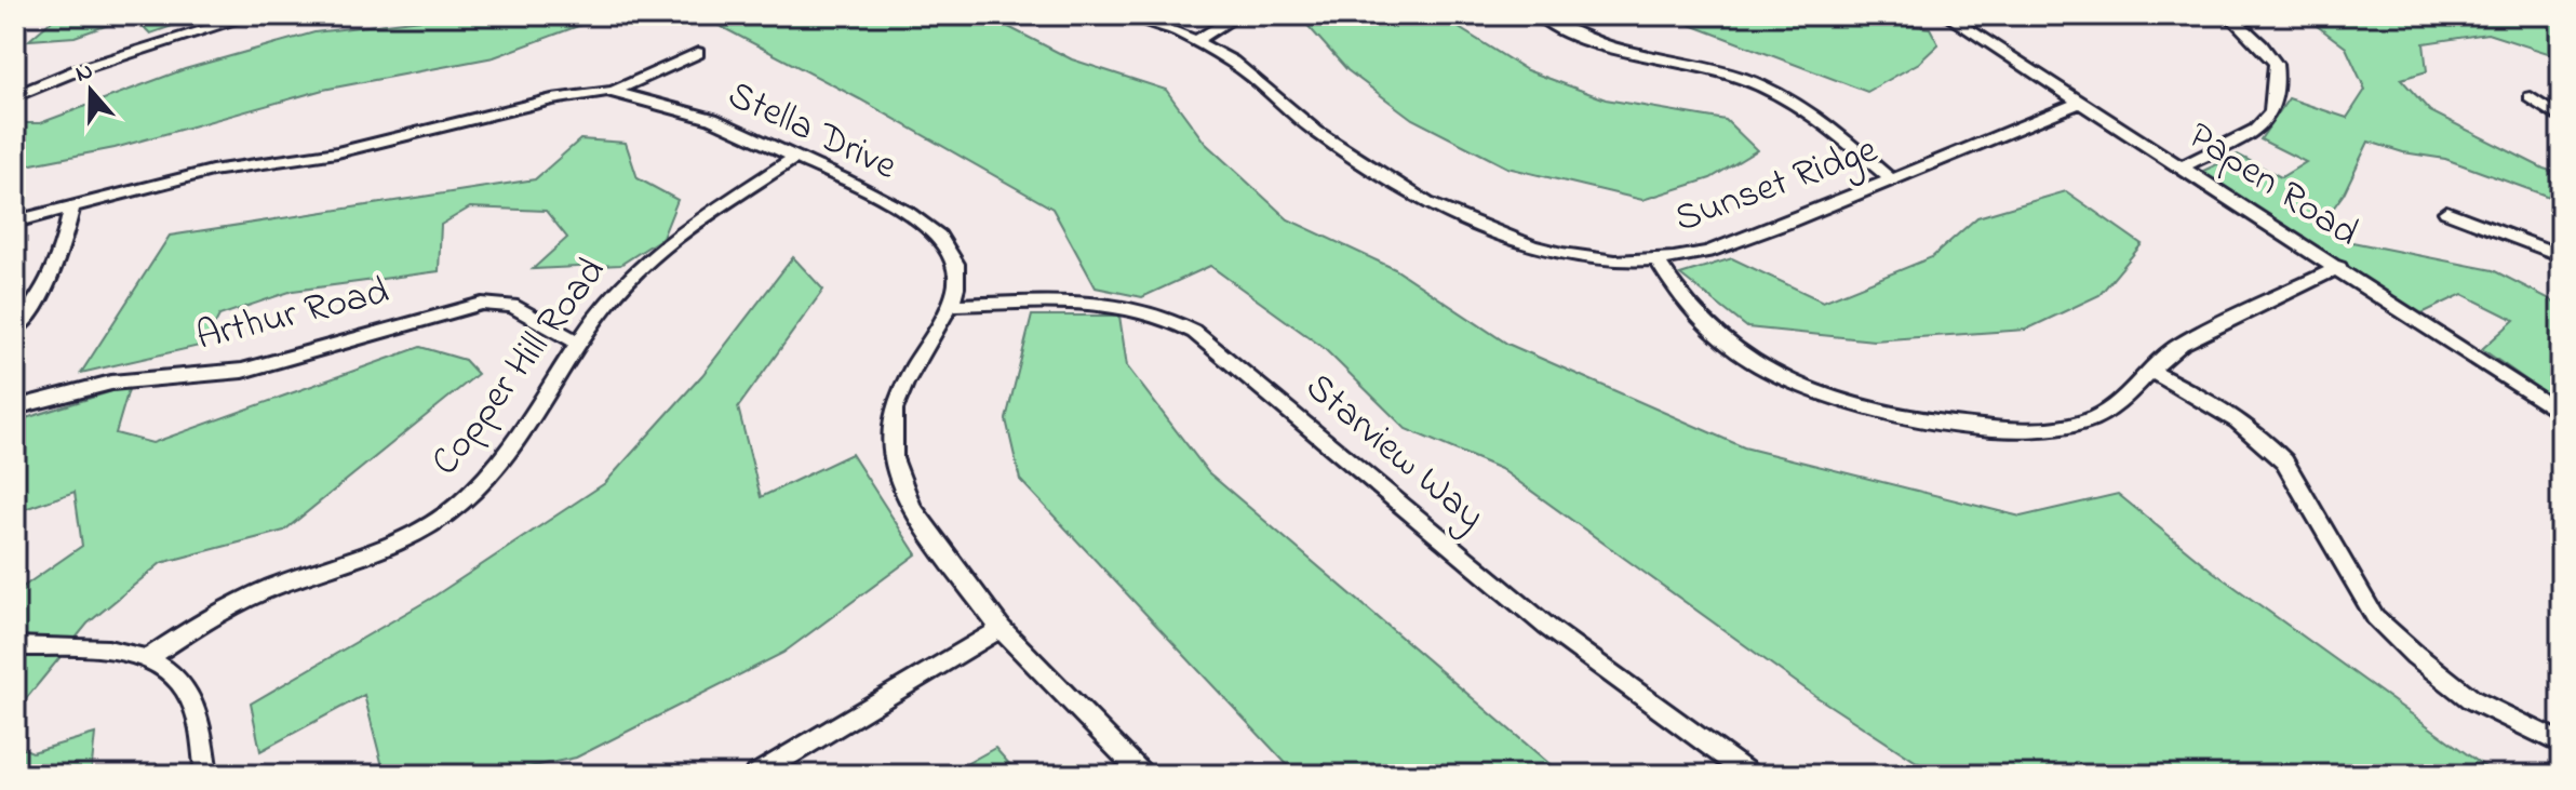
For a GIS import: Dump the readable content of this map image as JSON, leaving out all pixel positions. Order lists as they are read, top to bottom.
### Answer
{
  "streets": {
    "street": [
      "Stella Drive",
      "Sunset Ridge",
      "Papen Road",
      "Arthur Road",
      "Copper Hill Road",
      "Starview Way"
    ]
  },
  "crossings": [
    ["Stella Drive", "Copper Hill Road"],
    ["Stella Drive", "Starview Way"],
    ["Sunset Ridge", "Papen Road"],
    ["Arthur Road", "Copper Hill Road"]
  ],
  "north": "top"
}
